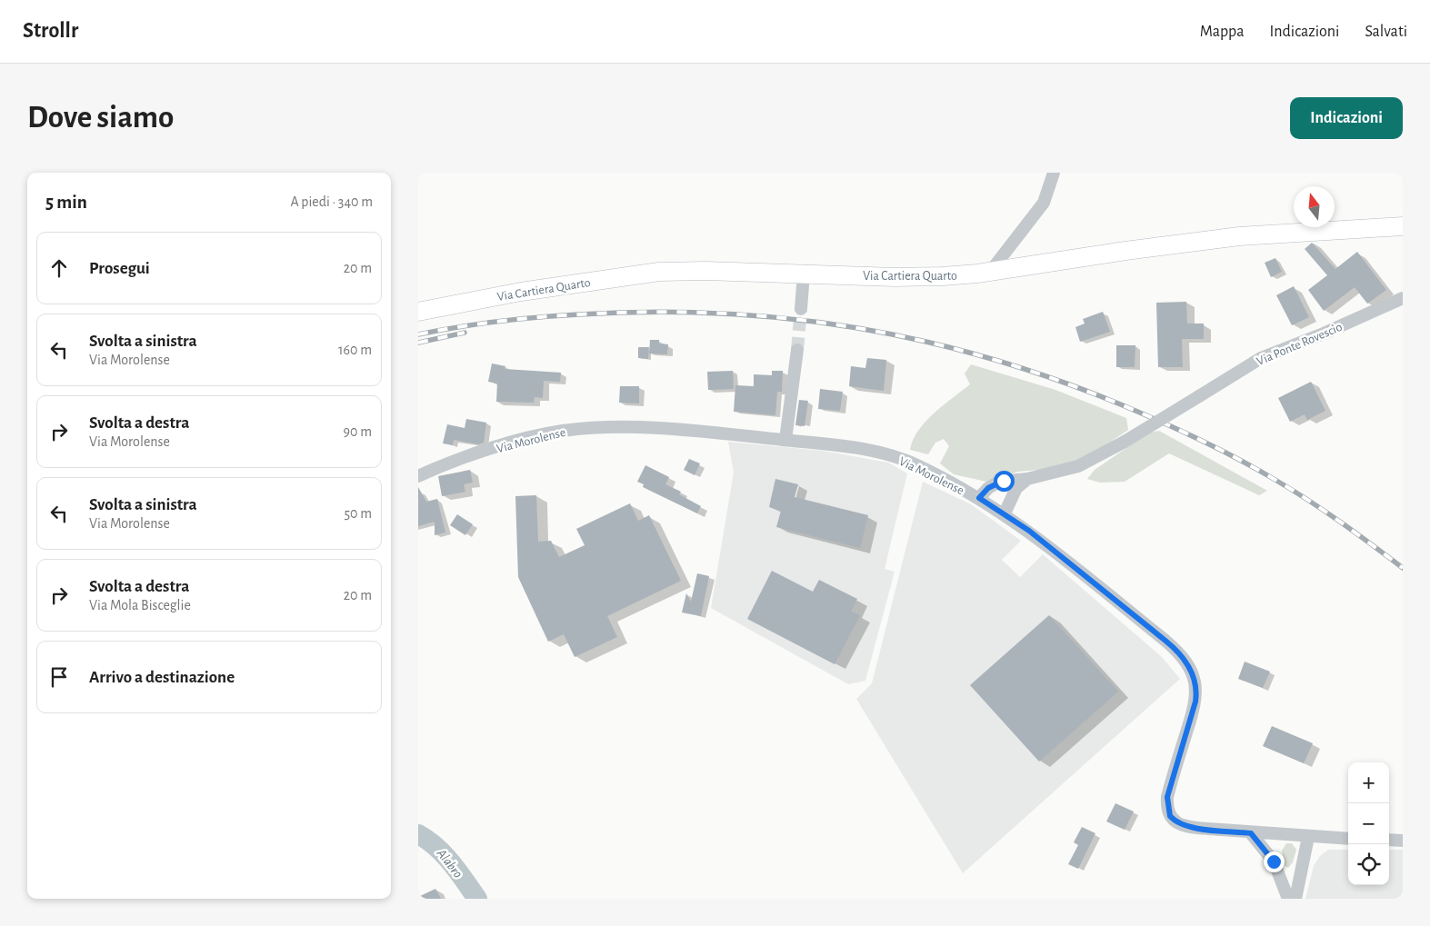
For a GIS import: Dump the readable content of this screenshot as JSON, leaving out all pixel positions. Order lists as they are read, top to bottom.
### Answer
{
  "streets": {
    "street": ["Via Cartiera Quarto", "Via Ponte Rovescio", "Via Morolense"]
  },
  "water": ["Alabro"],
  "north": "top",
  "page": {
    "header": "Strollr",
    "nav": ["Mappa", "Indicazioni", "Salvati"],
    "buttons": "Indicazioni",
    "title": "Dove siamo",
    "heading": ["5 min", "A piedi · 340 m"],
    "list": [
      ["Prosegui", "20 m"],
      ["Svolta a sinistra", "Via Morolense", "160 m"],
      ["Svolta a destra", "Via Morolense", "90 m"],
      ["Svolta a sinistra", "Via Morolense", "50 m"],
      ["Svolta a destra", "Via Mola Bisceglie", "20 m"],
      "Arrivo a destinazione"
    ],
    "map_buttons": ["+", "−"]
  }
}
